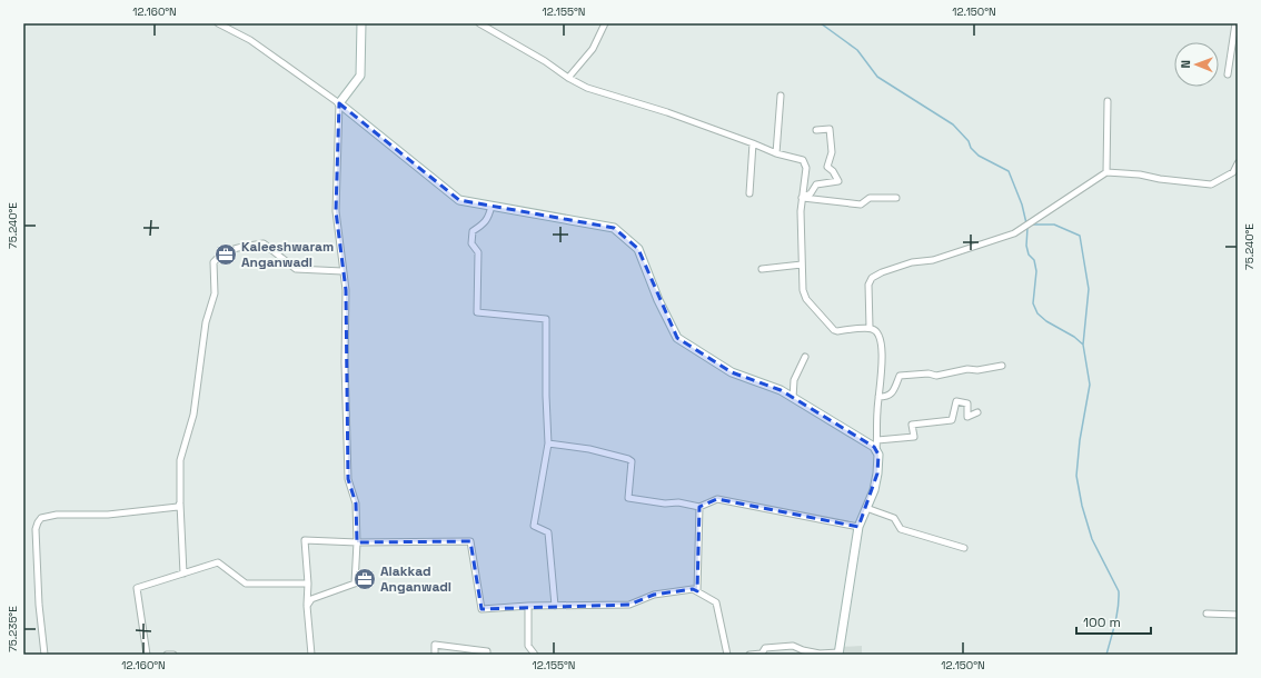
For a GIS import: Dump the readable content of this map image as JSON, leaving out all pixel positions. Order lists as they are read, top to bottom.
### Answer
{
  "places": {
    "office": ["Kaleeshwaram Anganwadi", "Alakkad Anganwadi"]
  },
  "scale_bar": "100 m",
  "north": "left",
  "coordinates": [
    "12.160°N",
    "12.155°N",
    "12.150°N",
    "75.240°E",
    "75.235°E"
  ]
}
